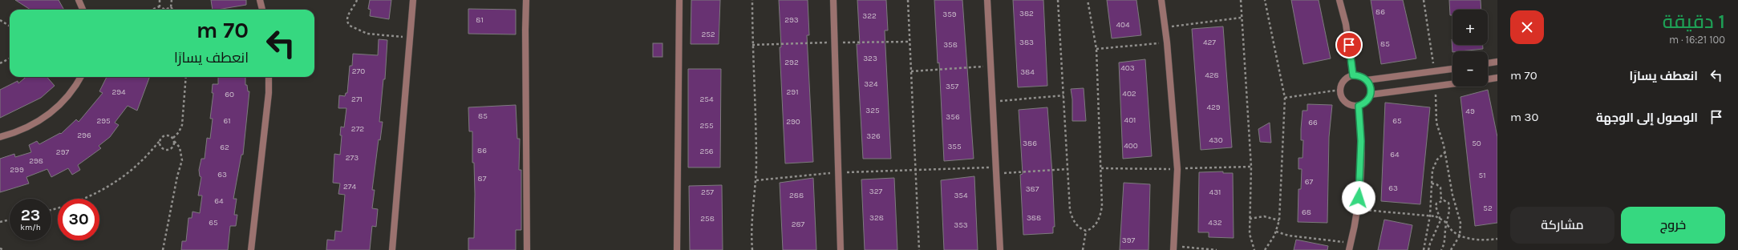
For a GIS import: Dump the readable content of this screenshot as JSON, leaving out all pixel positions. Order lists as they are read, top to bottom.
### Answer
{
  "house_numbers": [
    "86",
    "382",
    "359",
    "322",
    "81",
    "293",
    "404",
    "252",
    "383",
    "427",
    "85",
    "358",
    "323",
    "292",
    "403",
    "270",
    "384",
    "428",
    "324",
    "357",
    "294",
    "291",
    "402",
    "60",
    "271",
    "254",
    "429",
    "325",
    "49",
    "85",
    "356",
    "401",
    "295",
    "61",
    "65",
    "290",
    "66",
    "255",
    "272",
    "296",
    "326",
    "430",
    "386",
    "50",
    "400",
    "355",
    "62",
    "86",
    "256",
    "297",
    "64",
    "273",
    "298",
    "299",
    "63",
    "51",
    "87",
    "67",
    "274",
    "63",
    "387",
    "327",
    "257",
    "431",
    "288",
    "354",
    "64",
    "52",
    "68",
    "328",
    "388",
    "258",
    "65",
    "432",
    "287",
    "353",
    "397"
  ],
  "page": {
    "heading": ["1 دقيقة", "100 m · 16:21"],
    "map_buttons": ["+", "−"],
    "turn": ["70 m", "انعطف يسارًا"],
    "list": [
      {
        "name": "انعطف يسارًا",
        "value": "70 m"
      },
      {
        "name": "الوصول إلى الوجهة",
        "value": "30 m"
      }
    ],
    "speed": "23 km/h",
    "limit": "30",
    "buttons": ["خروج", "مشاركة"]
  }
}
